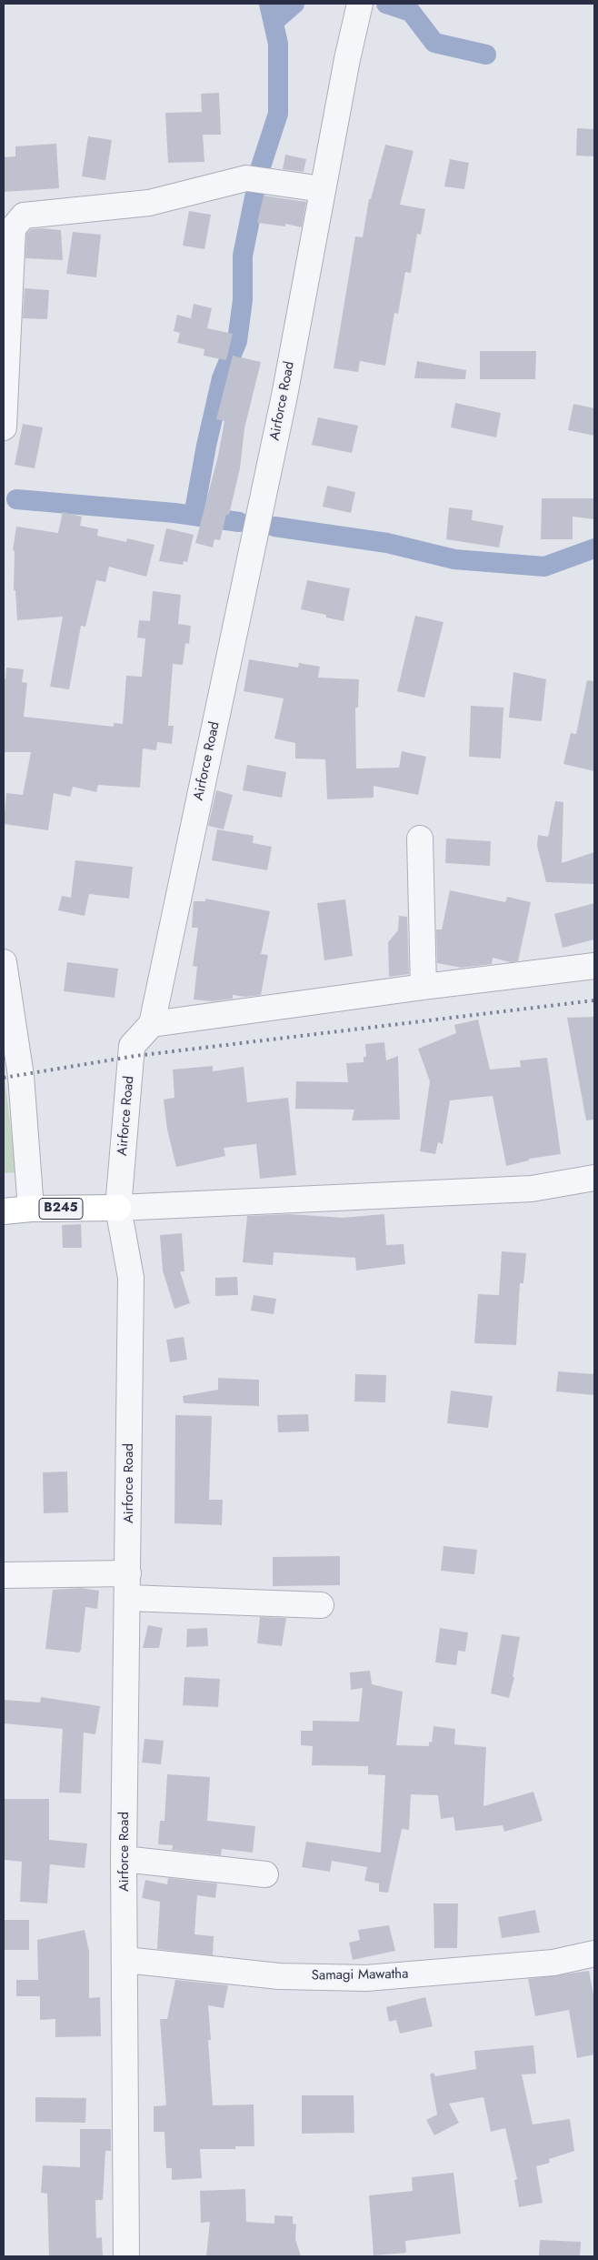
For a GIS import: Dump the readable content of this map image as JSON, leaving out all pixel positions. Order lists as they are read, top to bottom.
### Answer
{
  "streets": {
    "main road": ["B245"],
    "street": ["Airforce Road", "Samagi Mawatha"]
  },
  "crossings": [
    ["Airforce Road", "B245"],
    ["Airforce Road", "Samagi Mawatha"]
  ]
}
